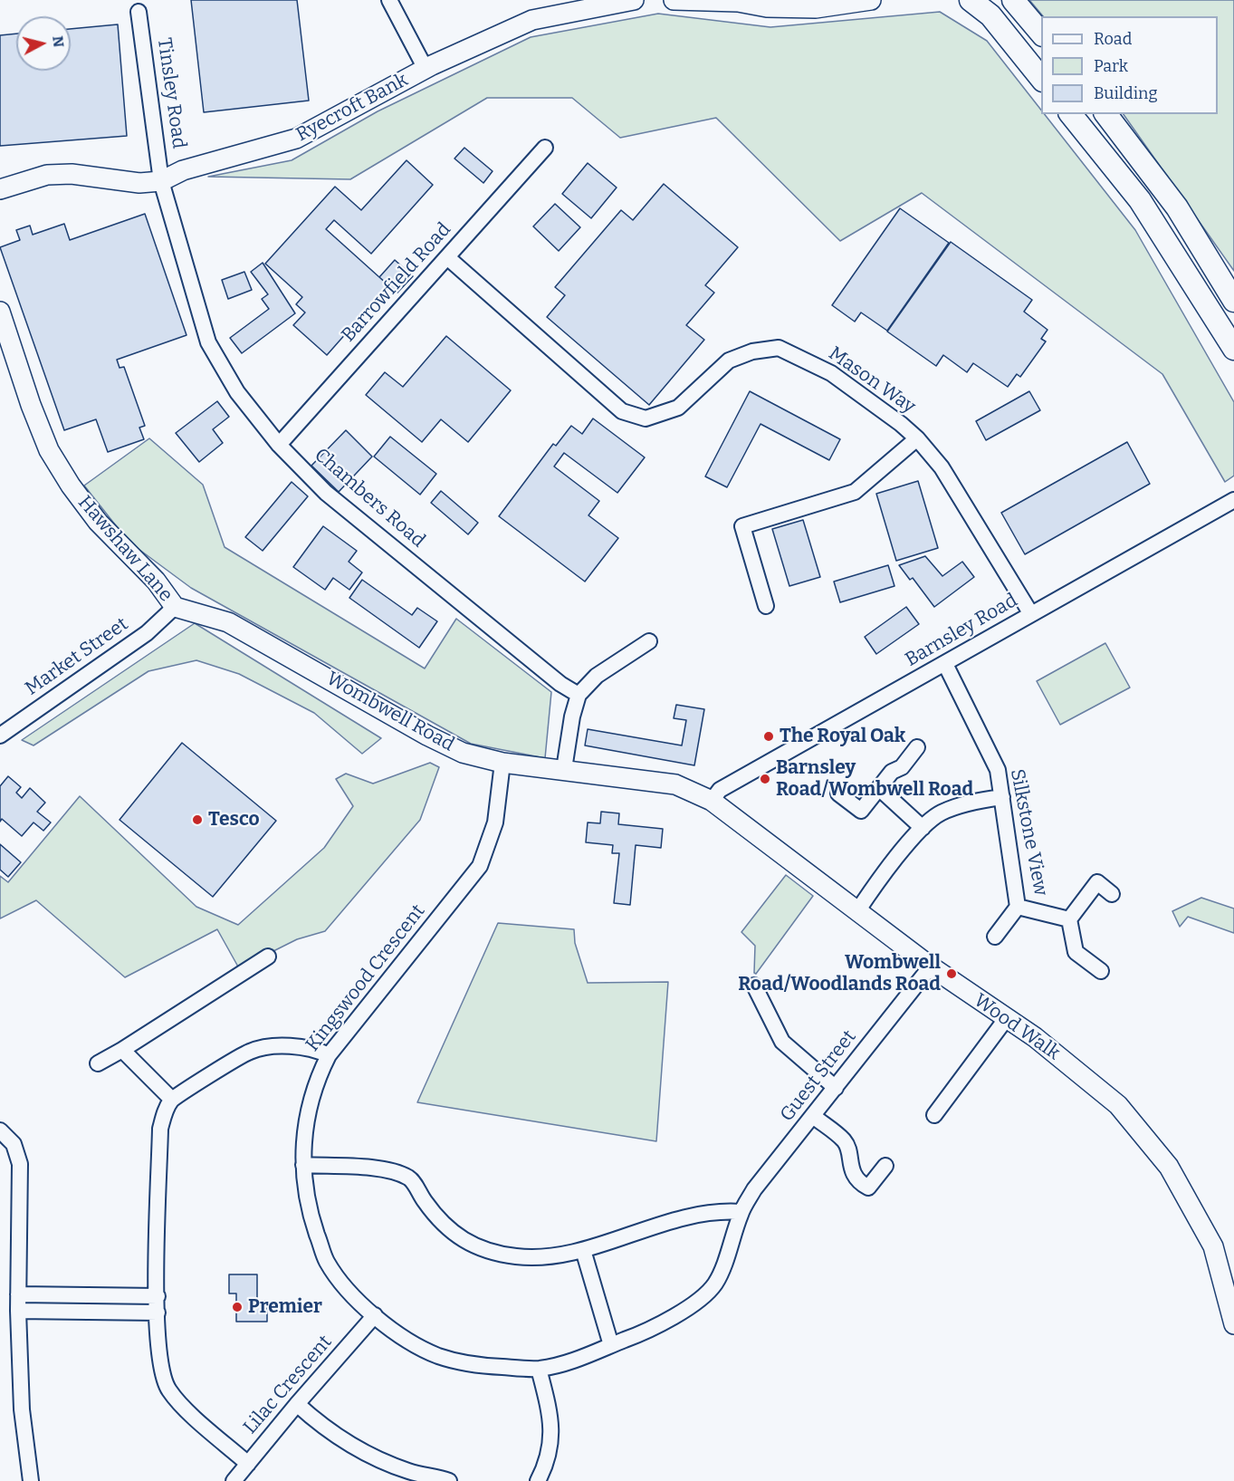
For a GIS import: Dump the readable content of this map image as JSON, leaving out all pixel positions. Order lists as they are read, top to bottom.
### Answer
{
  "streets": {
    "main road": [
      "Ryecroft Bank",
      "Hawshaw Lane",
      "Wombwell Road",
      "Wood Walk"
    ],
    "street": [
      "Tinsley Road",
      "Barrowfield Road",
      "Mason Way",
      "Chambers Road",
      "Barnsley Road",
      "Market Street",
      "Silkstone View",
      "Kingswood Crescent",
      "Guest Street",
      "Lilac Crescent"
    ]
  },
  "crossings": [
    ["Tinsley Road", "Ryecroft Bank"],
    ["Tinsley Road", "Chambers Road"],
    ["Ryecroft Bank", "Chambers Road"],
    ["Barrowfield Road", "Mason Way"],
    ["Barrowfield Road", "Chambers Road"],
    ["Mason Way", "Barnsley Road"],
    ["Hawshaw Lane", "Market Street"],
    ["Hawshaw Lane", "Wombwell Road"],
    ["Barnsley Road", "Wombwell Road"],
    ["Barnsley Road", "Silkstone View"],
    ["Barnsley Road", "Wood Walk"],
    ["Market Street", "Wombwell Road"],
    ["Wombwell Road", "Kingswood Crescent"],
    ["Wombwell Road", "Wood Walk"],
    ["Kingswood Crescent", "Guest Street"],
    ["Kingswood Crescent", "Lilac Crescent"],
    ["Wood Walk", "Guest Street"]
  ],
  "places": [
    "The Royal Oak",
    "Barnsley Road/Wombwell Road",
    "Tesco",
    "Wombwell Road/Woodlands Road",
    "Premier"
  ],
  "legend": ["Road", "Park", "Building"],
  "north": "right"
}
